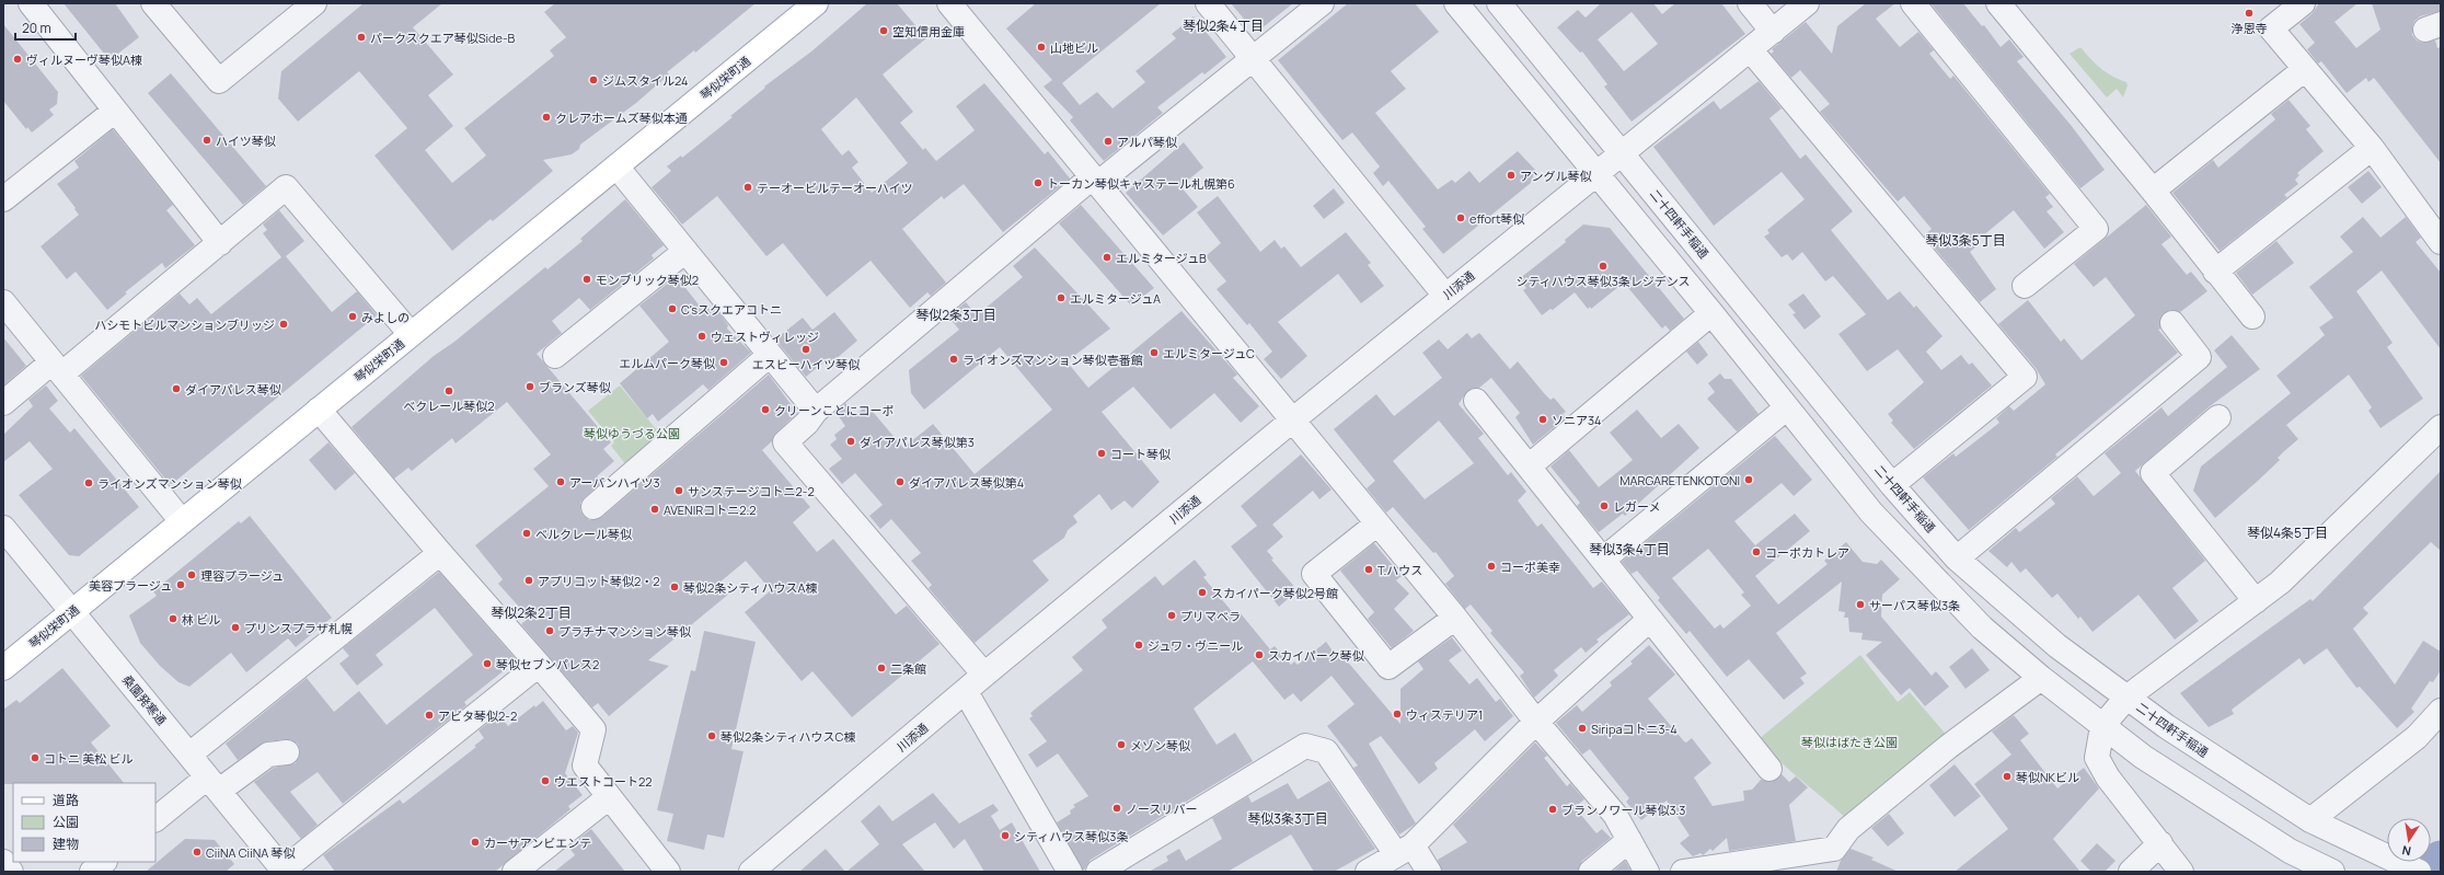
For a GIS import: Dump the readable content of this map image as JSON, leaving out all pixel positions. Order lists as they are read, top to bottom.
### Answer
{
  "streets": {
    "main road": ["琴似栄町通"],
    "street": ["二十四軒手稲通", "川添通", "桑園発寒通"]
  },
  "crossings": [
    ["琴似栄町通", "桑園発寒通"],
    ["二十四軒手稲通", "川添通"]
  ],
  "districts": [
    "琴似2条4丁目",
    "琴似3条5丁目",
    "琴似2条3丁目",
    "琴似4条5丁目",
    "琴似3条4丁目",
    "琴似2条2丁目",
    "琴似3条3丁目"
  ],
  "parks": ["琴似ゆうづる公園", "琴似はばたき公園"],
  "places": [
    "浄恩寺",
    "空知信用金庫",
    "パークスクエア琴似Side-B",
    "山地ビル",
    "ヴィルヌーヴ琴似A棟",
    "ジムスタイル24",
    "クレアホームズ琴似本通",
    "ハイツ琴似",
    "アルパ琴似",
    "アングル琴似",
    "トーカン琴似キャステール札幌第6",
    "テーオービルテーオーハイツ",
    "effort琴似",
    "エルミタージュB",
    "シティハウス琴似3条レジデンス",
    "モンブリック琴似2",
    "エルミタージュA",
    "C'sスクエアコトニ",
    "みよしの",
    "ハシモトビルマンションブリッジ",
    "ウェストヴィレッジ",
    "エスビーハイツ琴似",
    "エルミタージュC",
    "ライオンズマンション琴似壱番館",
    "エルムパーク琴似",
    "ブランズ琴似",
    "ダイアパレス琴似",
    "ベクレール琴似2",
    "クリーンことにコーポ",
    "ソニア34",
    "ダイアパレス琴似第3",
    "コート琴似",
    "MARGARETENKOTONI",
    "アーバンハイツ3",
    "ダイアパレス琴似第4",
    "ライオンズマンション琴似",
    "サンステージコトニ2-2",
    "レガーメ",
    "AVENIRコトニ2.2",
    "ベルクレール琴似",
    "コーポカトレア",
    "コーポ美幸",
    "T.ハウス",
    "理容プラージュ",
    "アプリコット琴似2・2",
    "美容プラージュ",
    "琴似2条シティハウスA棟",
    "スカイパーク琴似2号館",
    "サーパス琴似3条",
    "プリマベラ",
    "林 ビル",
    "プリンスプラザ札幌",
    "プラチナマンション琴似",
    "ジュワ・ヴニール",
    "スカイパーク琴似",
    "琴似セブンパレス2",
    "二条館",
    "ウィステリア1",
    "アビタ琴似2-2",
    "Siripaコトニ3-4",
    "琴似2条シティハウスC棟",
    "メゾン琴似",
    "コトニ 美松 ビル",
    "琴似NKビル",
    "ウエストコート22",
    "ノースリバー",
    "ブランノワール琴似3.3",
    "シティハウス琴似3条",
    "カーサアンビエンテ",
    "CiiNA CiiNA 琴似"
  ],
  "legend": ["道路", "公園", "建物"],
  "scale_bar": "20 m",
  "north": "bottom"
}
